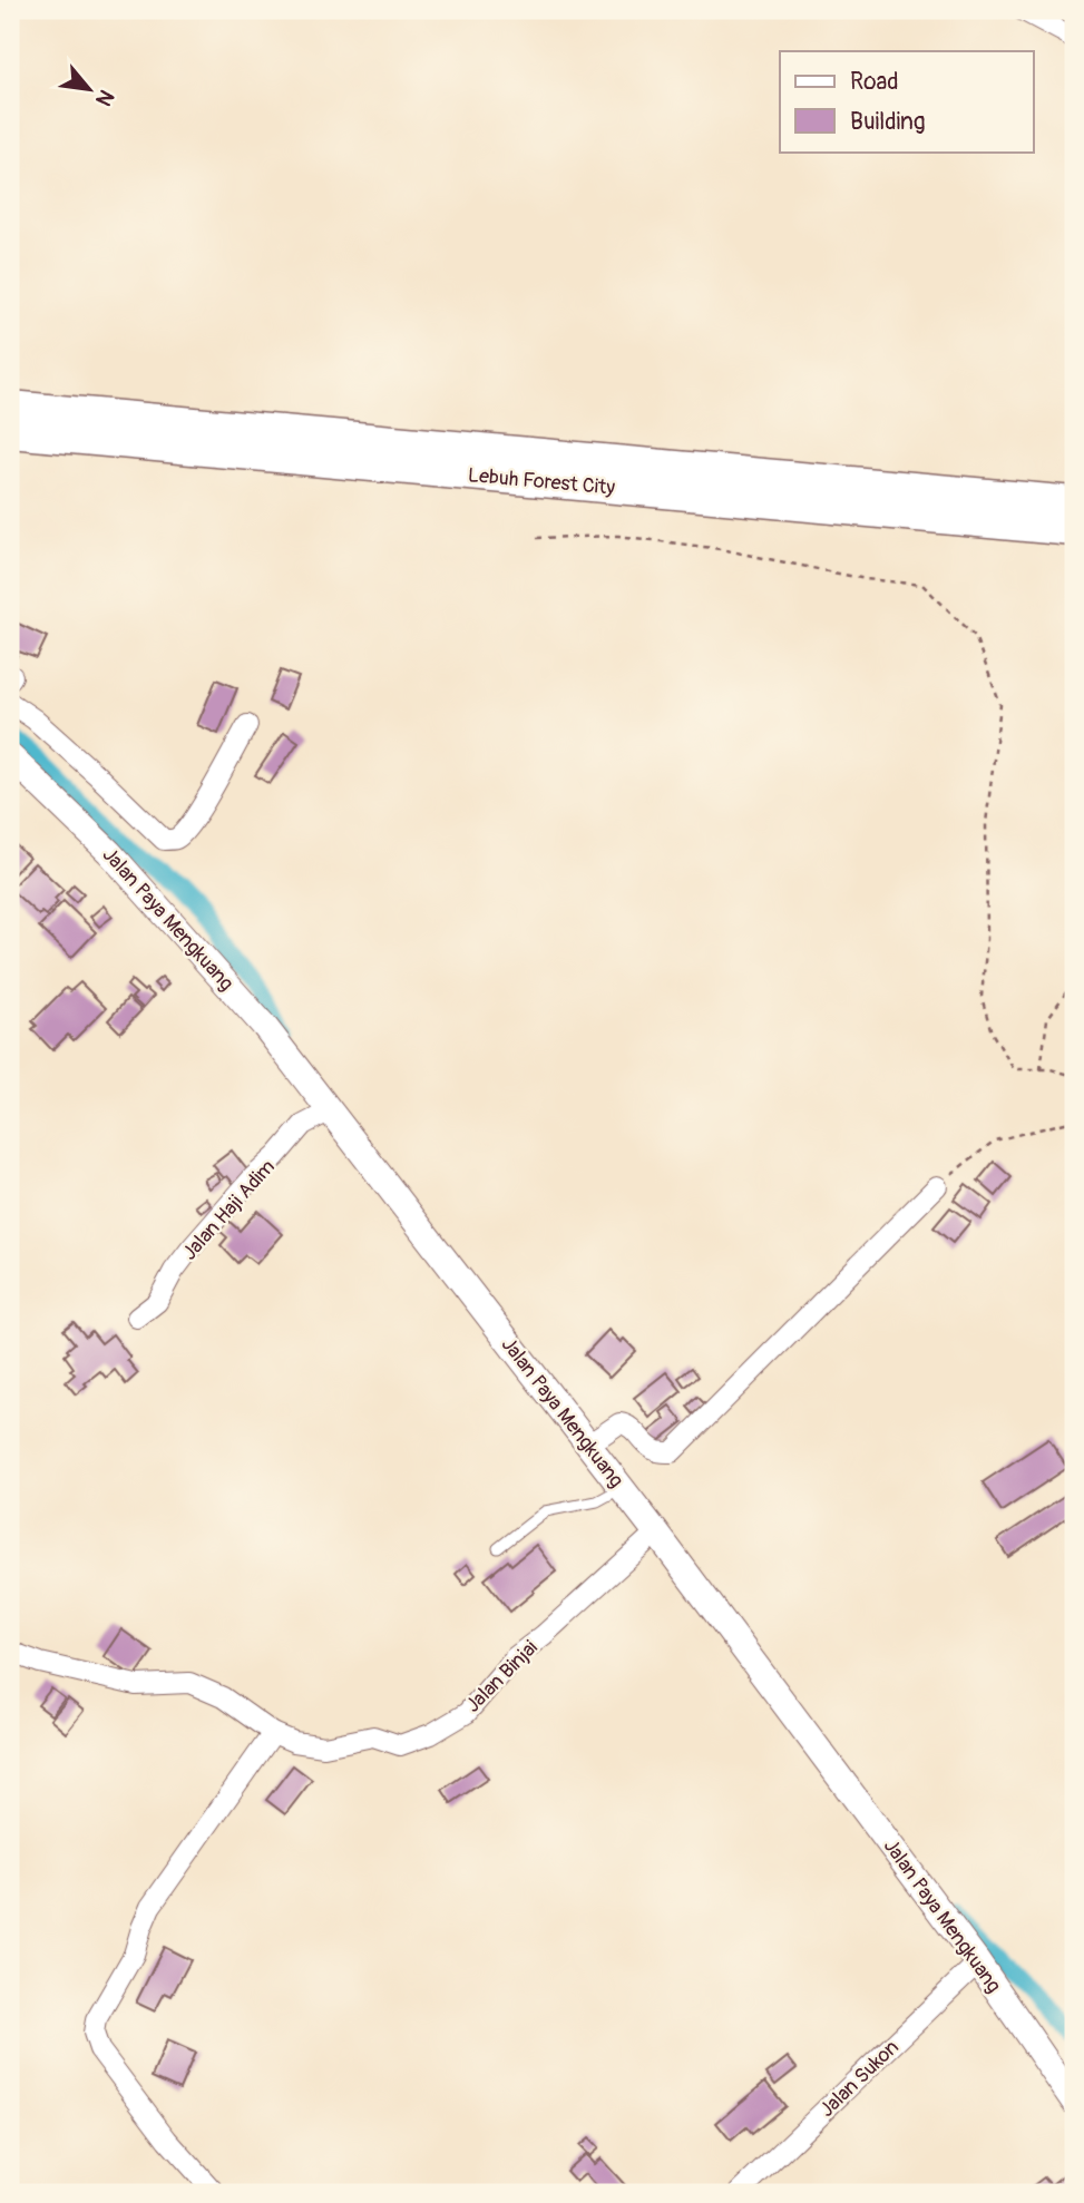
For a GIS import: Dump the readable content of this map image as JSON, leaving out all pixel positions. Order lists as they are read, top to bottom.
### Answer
{
  "streets": {
    "main road": ["Lebuh Forest City"],
    "street": [
      "Jalan Paya Mengkuang",
      "Jalan Haji Adim",
      "Jalan Binjai",
      "Jalan Sukon"
    ]
  },
  "crossings": [
    ["Jalan Paya Mengkuang", "Jalan Haji Adim"],
    ["Jalan Paya Mengkuang", "Jalan Binjai"],
    ["Jalan Paya Mengkuang", "Jalan Sukon"]
  ],
  "legend": ["Road", "Building"],
  "north": "bottom right"
}
